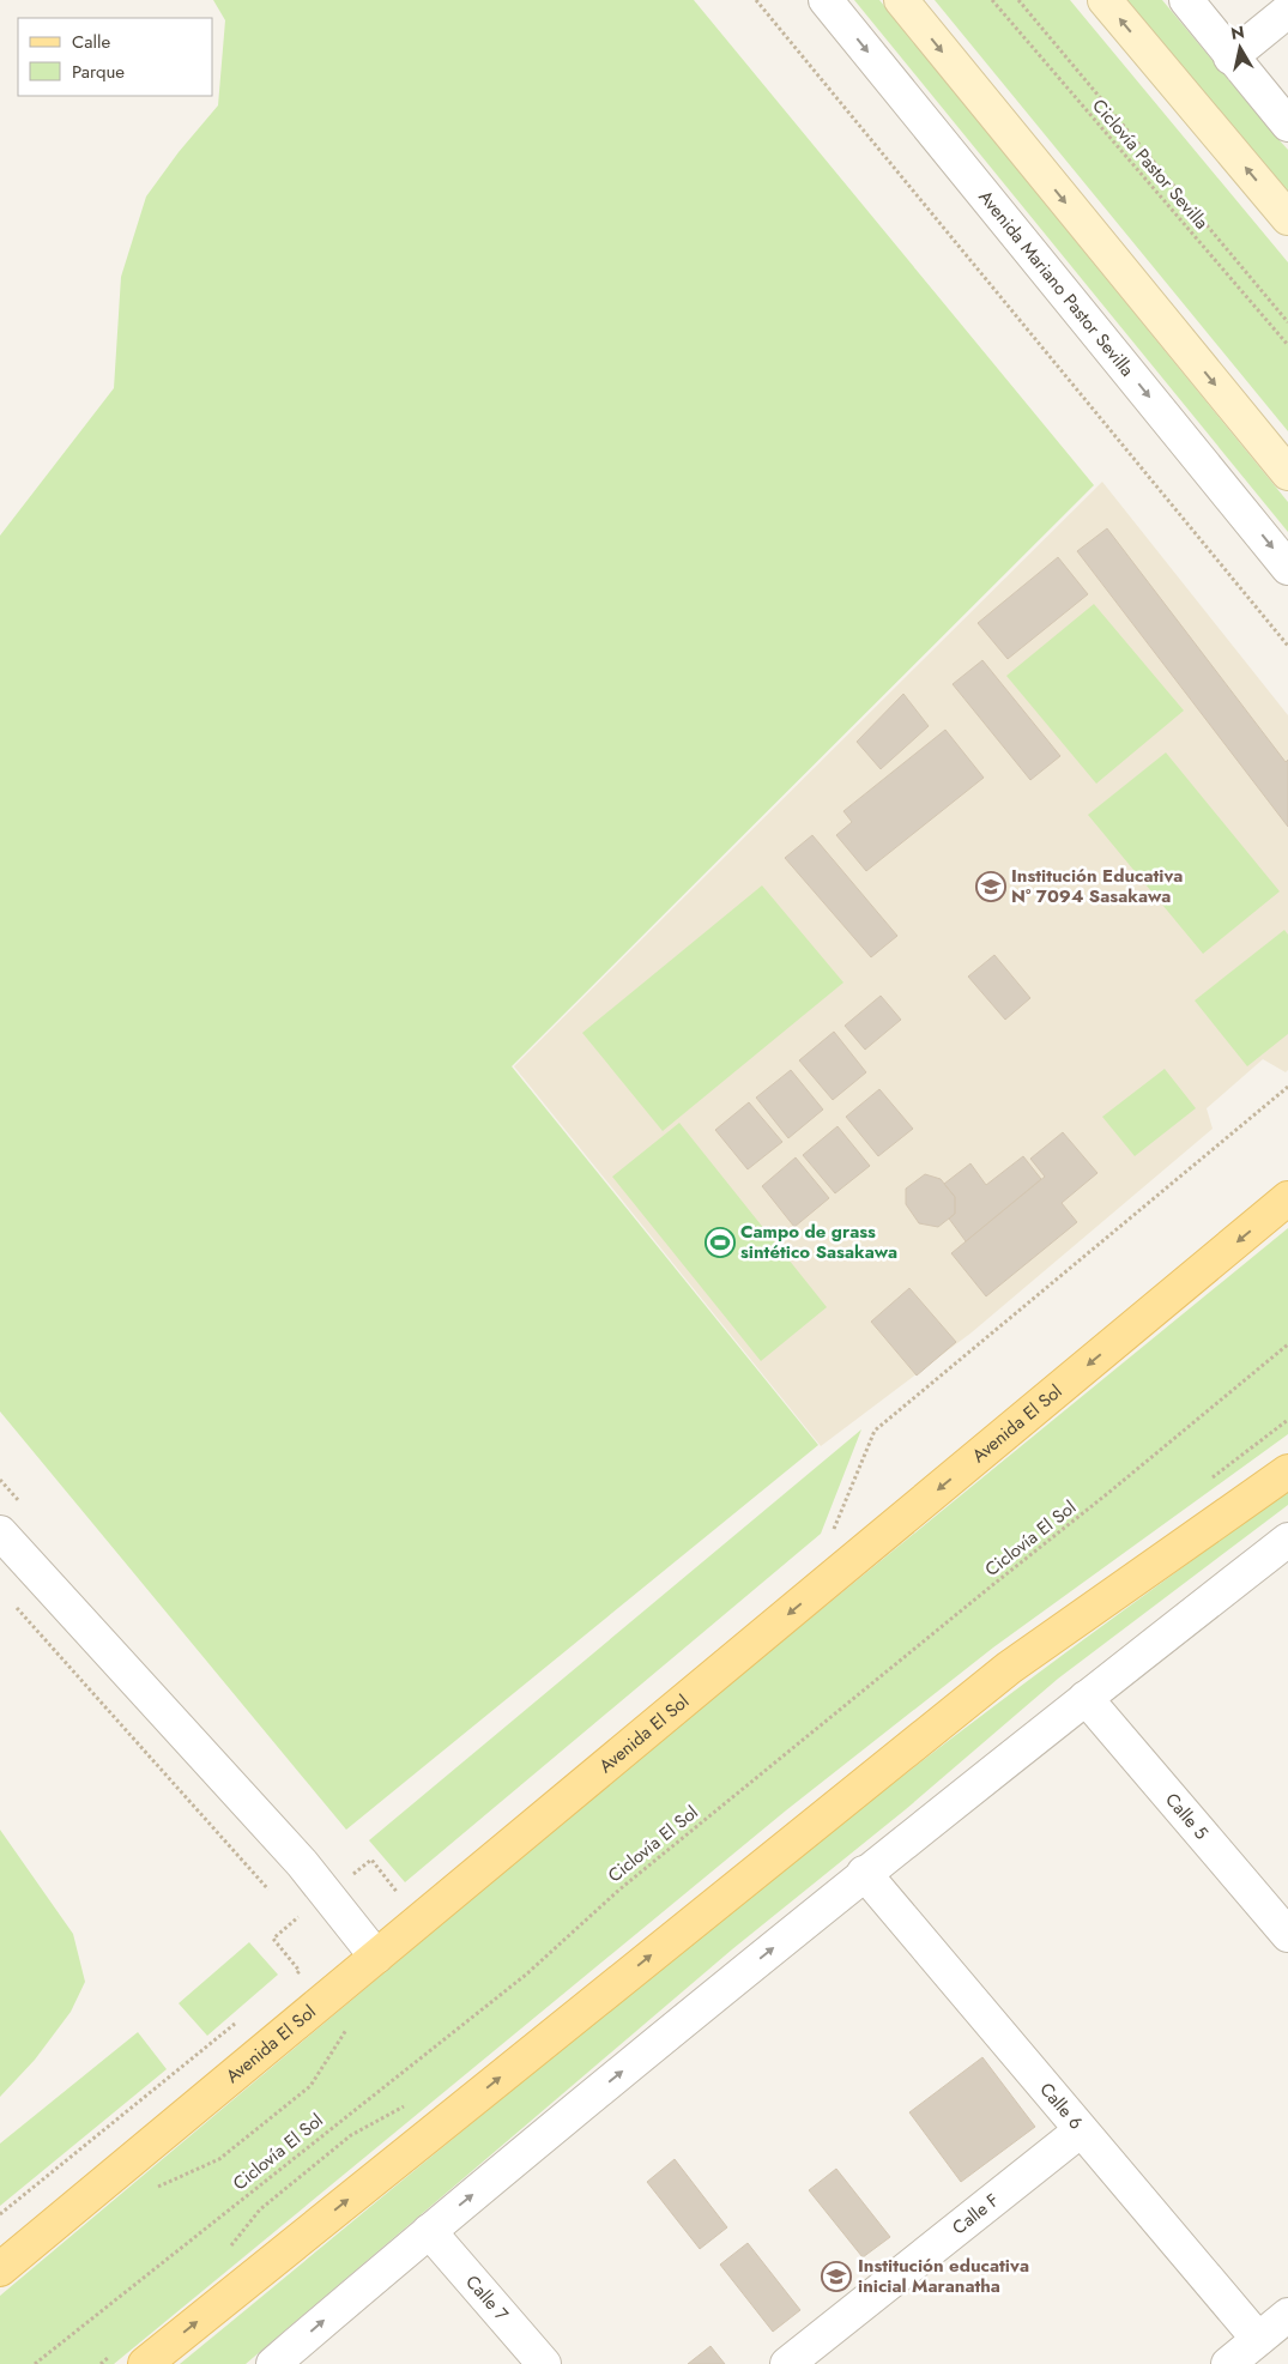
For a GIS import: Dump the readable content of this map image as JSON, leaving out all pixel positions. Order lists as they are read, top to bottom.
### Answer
{
  "streets": {
    "main road": ["Avenida El Sol"],
    "street": [
      "Avenida Mariano Pastor Sevilla",
      "Calle 5",
      "Calle 6",
      "Calle F",
      "Calle 7"
    ],
    "path": ["Ciclovía Pastor Sevilla", "Ciclovía El Sol"]
  },
  "crossings": [
    ["Calle 6", "Calle F"]
  ],
  "one_way": ["Avenida Mariano Pastor Sevilla"],
  "places": {
    "school or university": ["Institución Educativa N° 7094 Sasakawa", "Institución educativa inicial Maranatha"],
    "sports": ["Campo de grass sintético Sasakawa"]
  },
  "legend": ["Calle", "Parque"],
  "north": "top"
}
